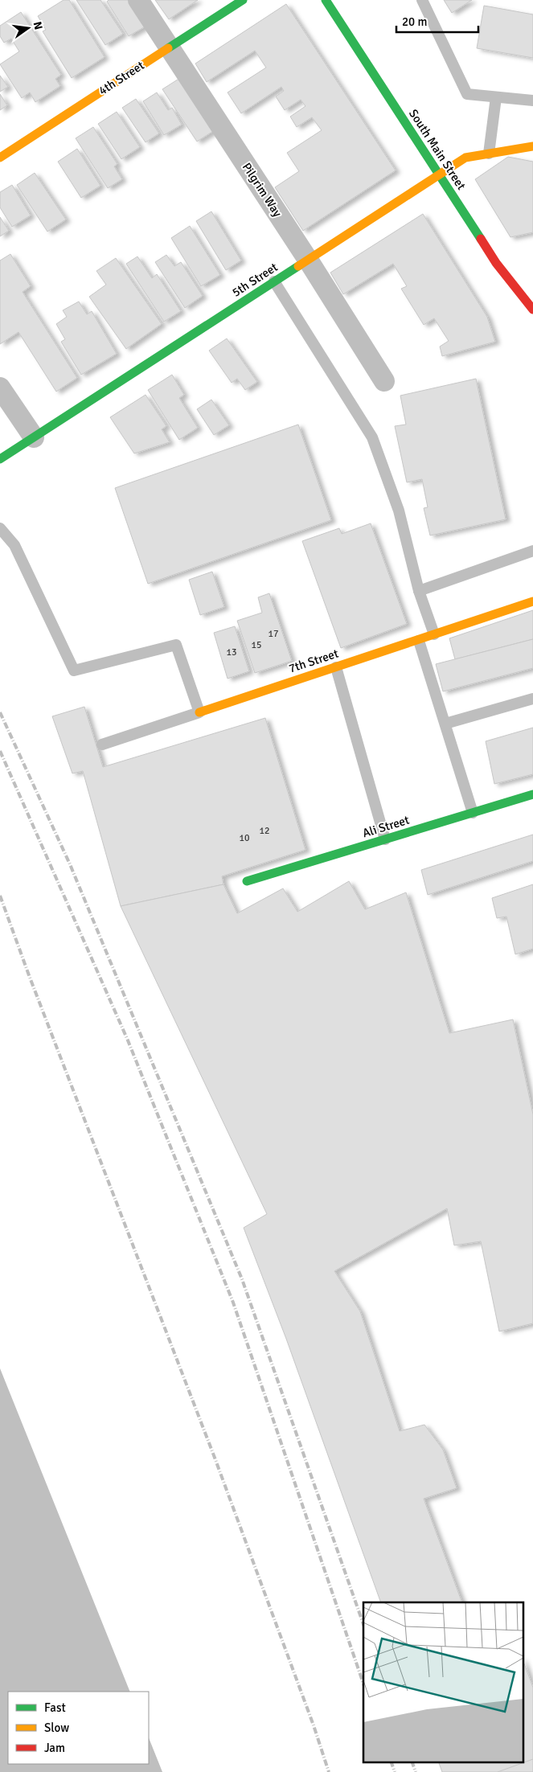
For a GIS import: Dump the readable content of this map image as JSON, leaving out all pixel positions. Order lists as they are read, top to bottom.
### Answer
{
  "streets": {
    "street": [
      "4th Street",
      "South Main Street",
      "Pilgrim Way",
      "5th Street",
      "7th Street",
      "Ali Street"
    ]
  },
  "crossings": [
    ["4th Street", "Pilgrim Way"],
    ["South Main Street", "5th Street"],
    ["Pilgrim Way", "5th Street"]
  ],
  "house_numbers": [
    "17",
    "15",
    "13",
    "12",
    "10"
  ],
  "legend": ["Fast", "Slow", "Jam"],
  "scale_bar": "20 m",
  "north": "right"
}
